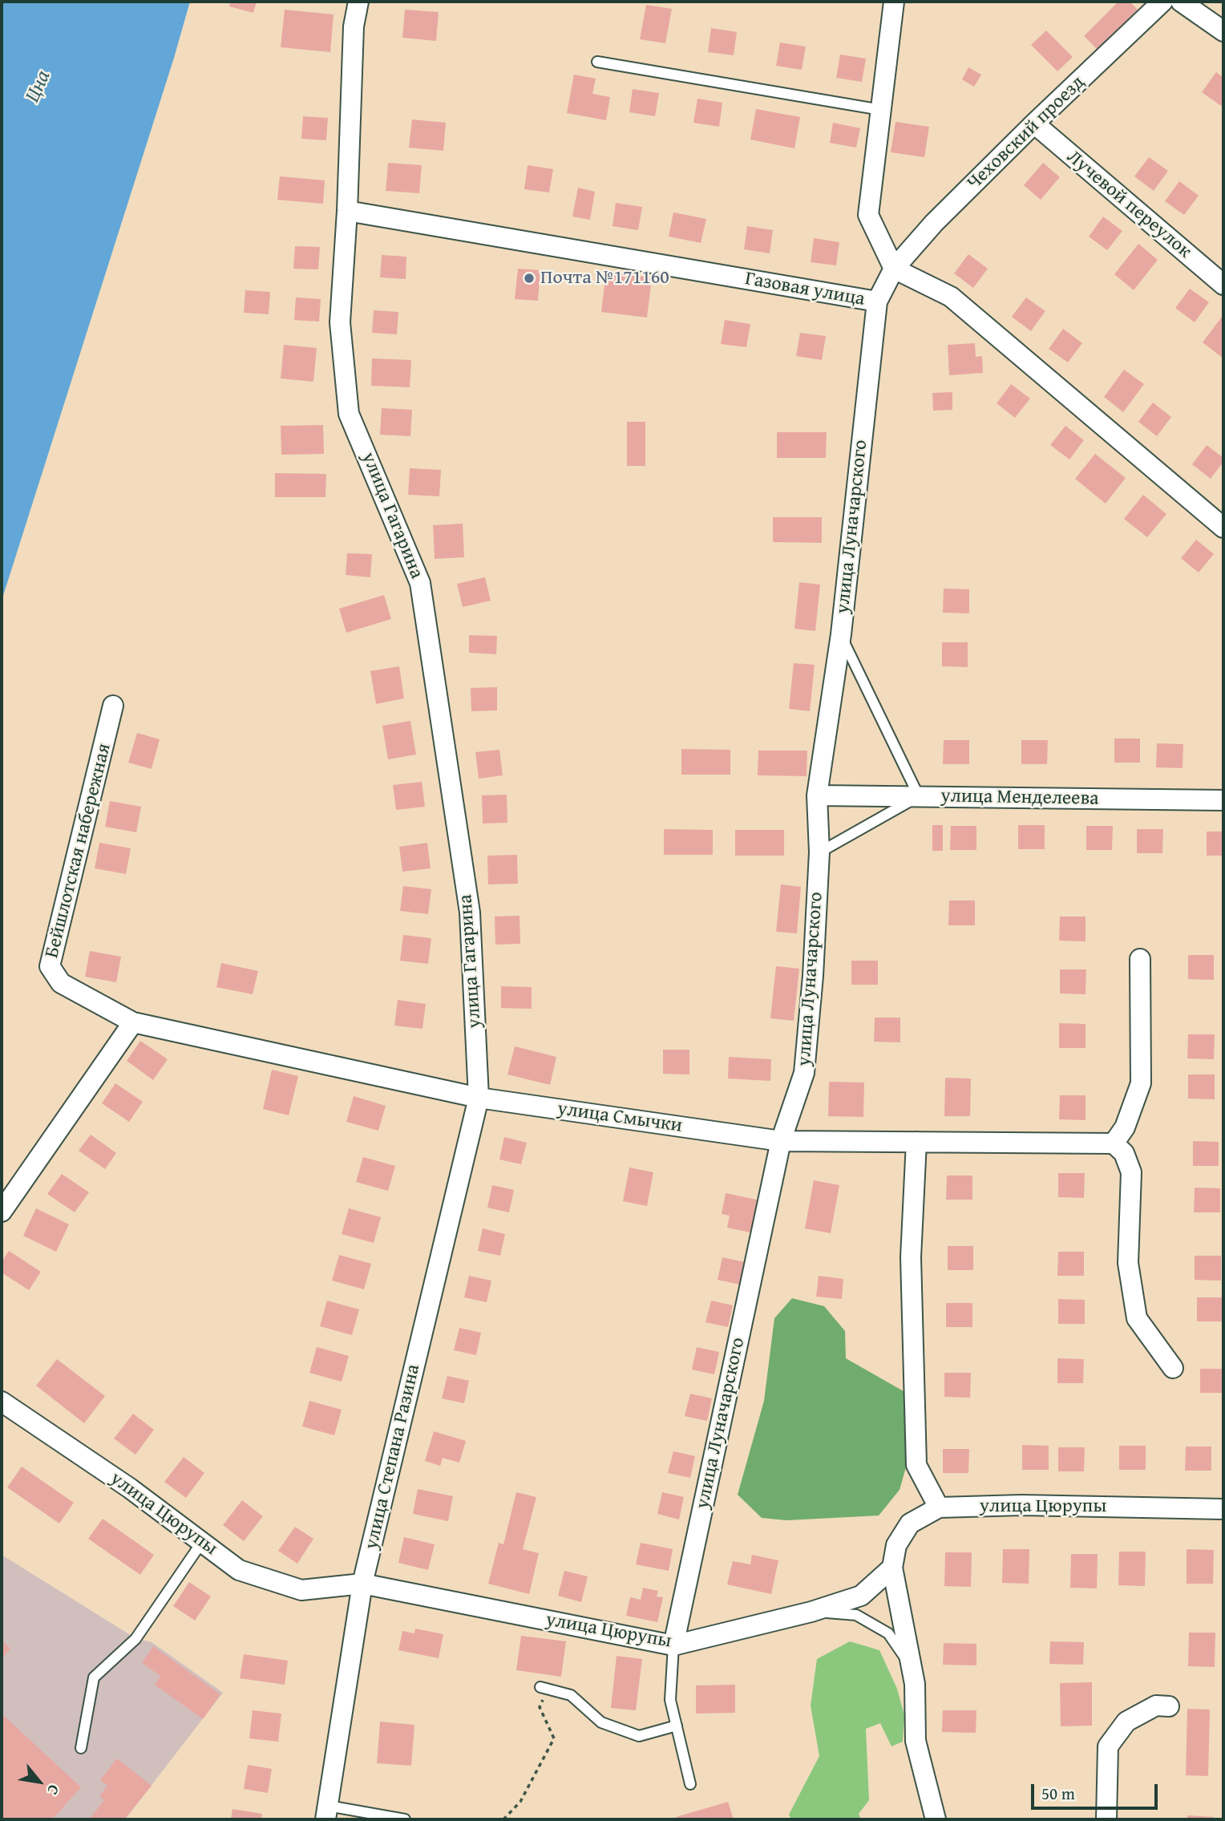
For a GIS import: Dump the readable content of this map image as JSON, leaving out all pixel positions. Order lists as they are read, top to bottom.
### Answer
{
  "streets": {
    "street": [
      "Чеховский проезд",
      "Лучевой переулок",
      "Газовая улица",
      "улица Гагарина",
      "улица Луначарского",
      "улица Менделеева",
      "Бейшлотская набережная",
      "улица Смычки",
      "улица Степана Разина",
      "улица Цюрупы"
    ]
  },
  "crossings": [
    ["Чеховский проезд", "Лучевой переулок"],
    ["Чеховский проезд", "Газовая улица"],
    ["Газовая улица", "улица Гагарина"],
    ["Газовая улица", "улица Луначарского"],
    ["улица Гагарина", "улица Смычки"],
    ["улица Гагарина", "улица Степана Разина"],
    ["улица Луначарского", "улица Менделеева"],
    ["улица Луначарского", "улица Смычки"],
    ["улица Луначарского", "улица Цюрупы"],
    ["Бейшлотская набережная", "улица Смычки"],
    ["улица Смычки", "улица Степана Разина"],
    ["улица Степана Разина", "улица Цюрупы"]
  ],
  "water": ["Цна"],
  "places": ["Почта №171160"],
  "scale_bar": "50 m",
  "north": "bottom right"
}
